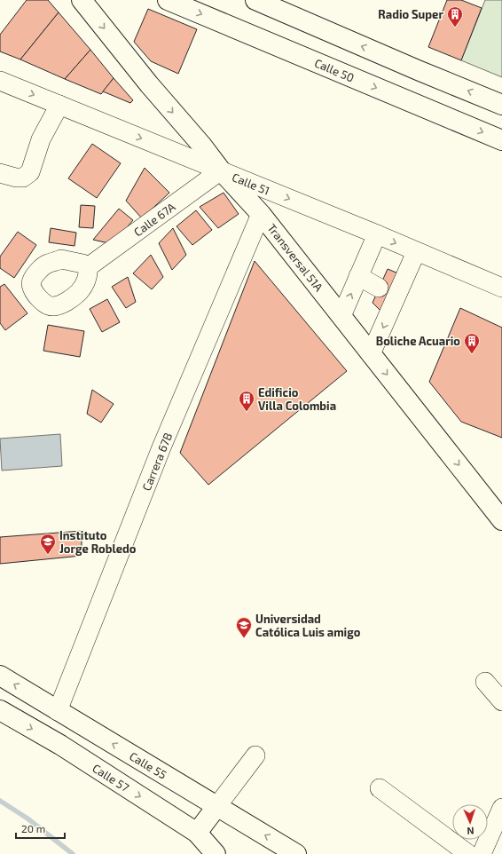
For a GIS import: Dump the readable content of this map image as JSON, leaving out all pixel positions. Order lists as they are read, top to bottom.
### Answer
{
  "streets": {
    "main road": [
      "Calle 50",
      "Transversal 51A",
      "Calle 55",
      "Calle 57"
    ],
    "street": ["Calle 51", "Calle 67A", "Carrera 67B"]
  },
  "crossings": [
    ["Calle 51", "Calle 67A"],
    ["Calle 51", "Transversal 51A"],
    ["Calle 67A", "Transversal 51A"],
    ["Transversal 51A", "Carrera 67B"],
    ["Carrera 67B", "Calle 55"]
  ],
  "one_way": [
    "Calle 51",
    "Transversal 51A",
    "Calle 55",
    "Calle 57"
  ],
  "places": {
    "building": ["Radio Super", "Boliche Acuario", "Edificio Villa Colombia"],
    "school or university": ["Instituto Jorge Robledo", "Universidad Católica Luis amigo"]
  },
  "scale_bar": "20 m",
  "north": "bottom"
}
